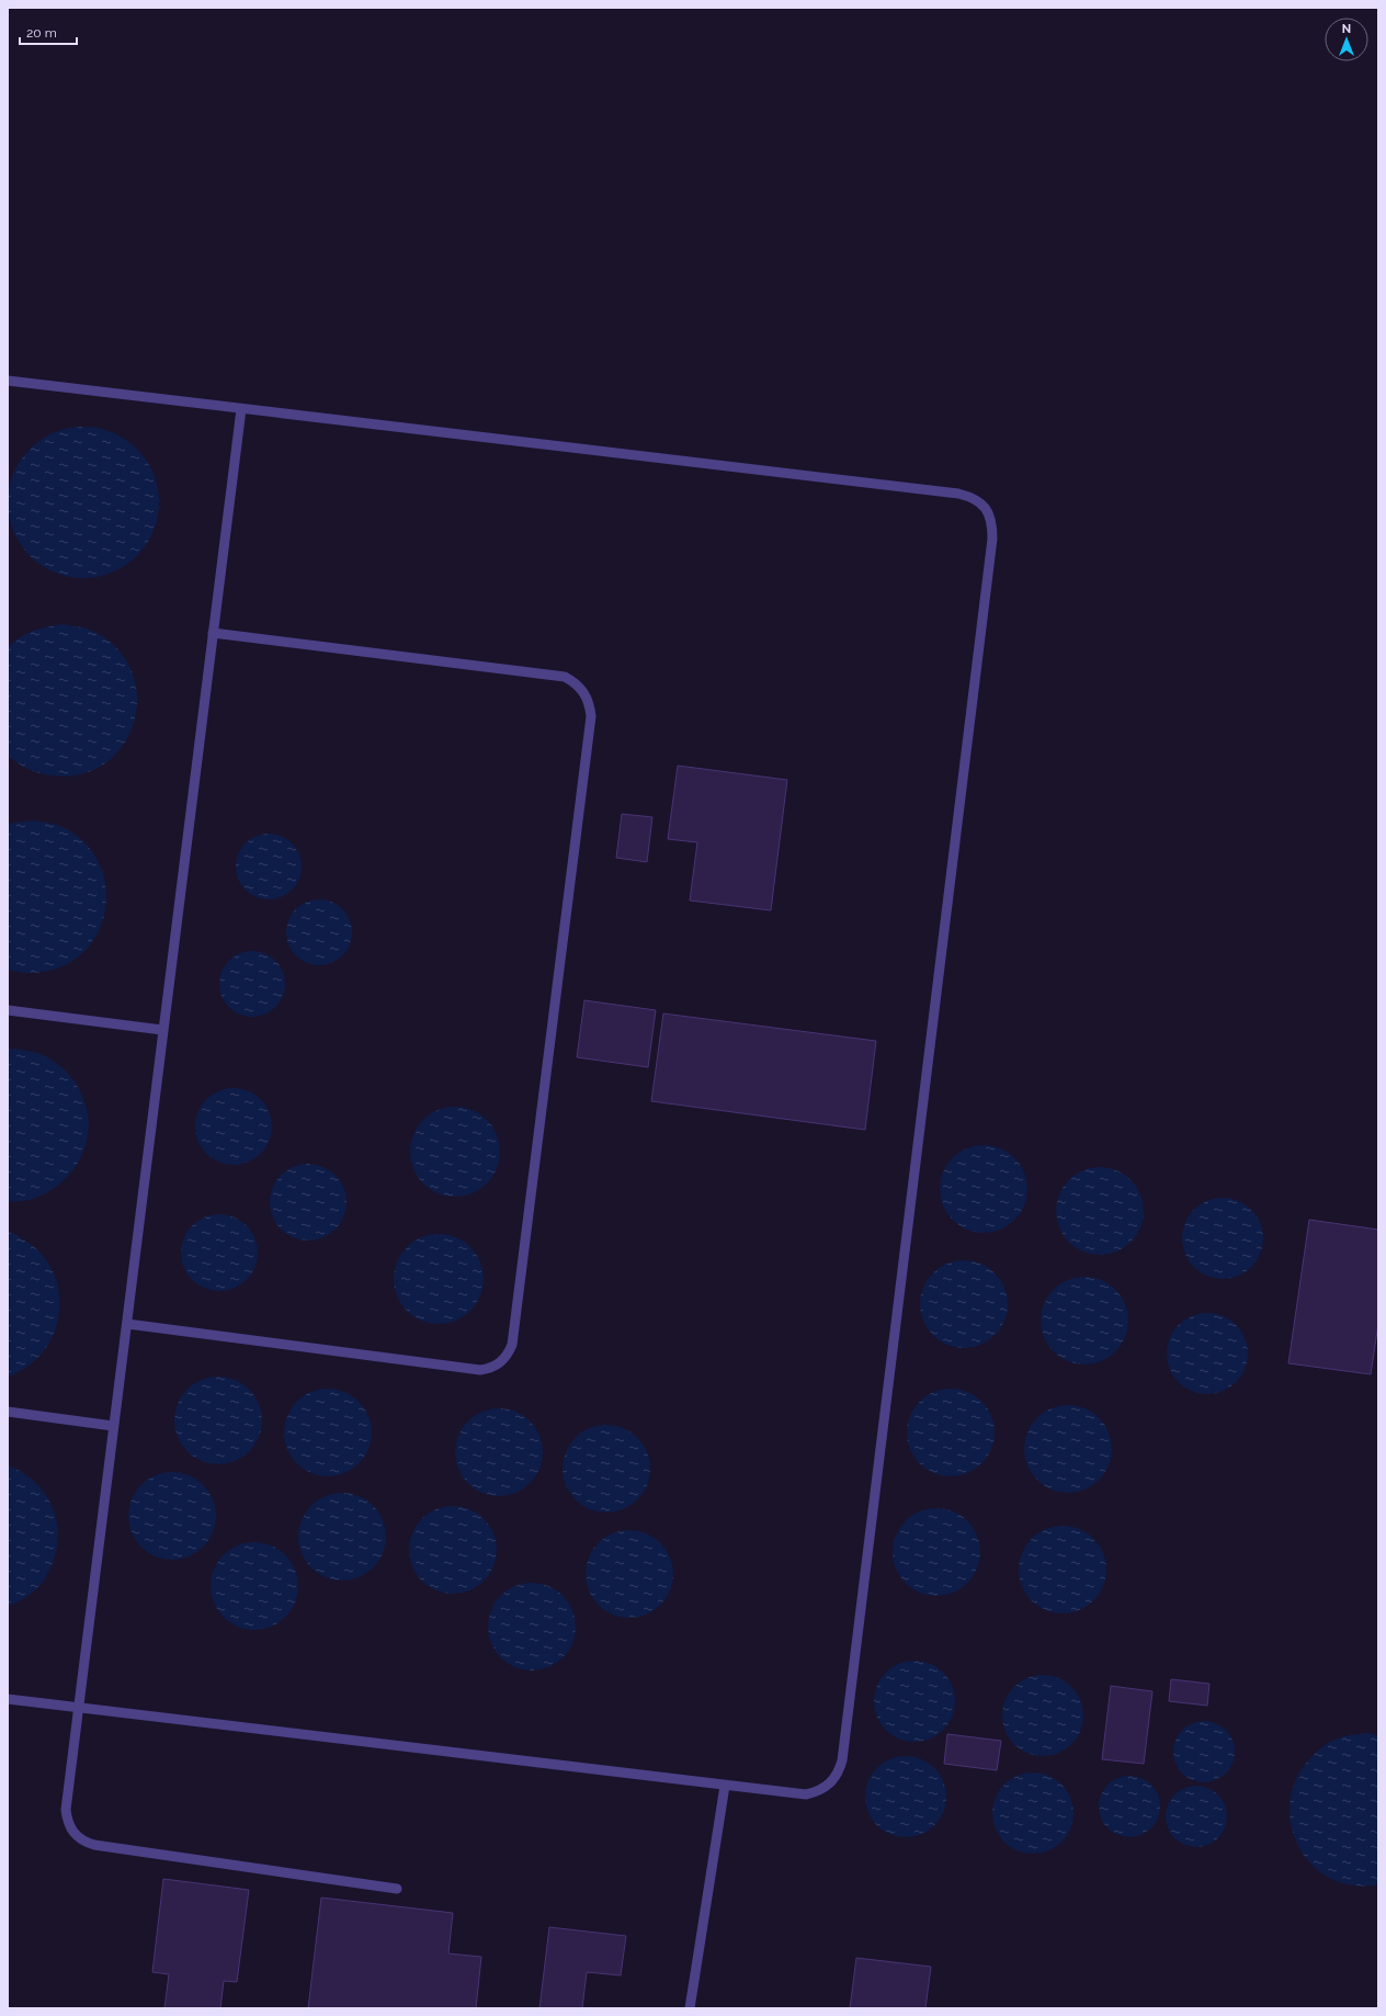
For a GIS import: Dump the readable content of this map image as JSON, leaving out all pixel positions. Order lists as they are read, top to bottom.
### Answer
{
  "scale_bar": "20 m",
  "north": "top"
}
